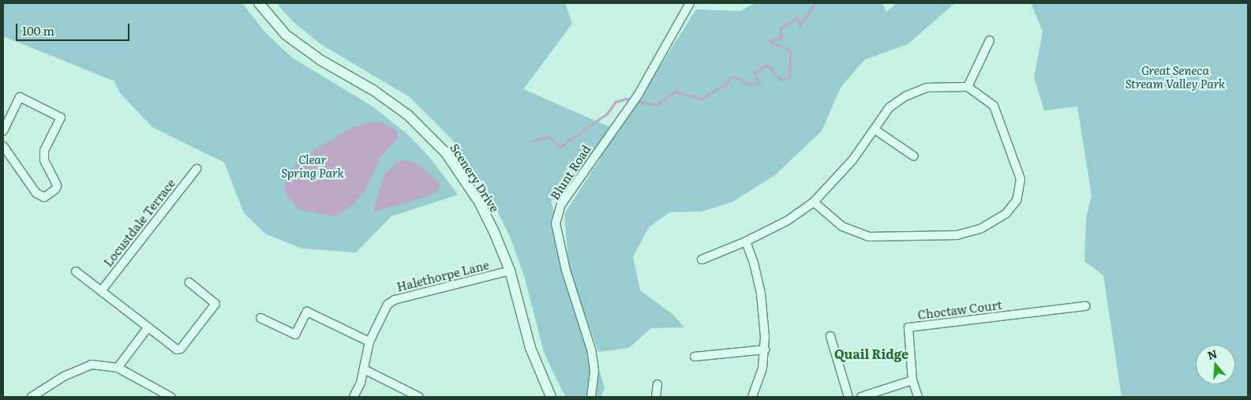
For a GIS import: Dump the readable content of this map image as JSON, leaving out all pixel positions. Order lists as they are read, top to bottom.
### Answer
{
  "streets": {
    "street": [
      "Blunt Road",
      "Scenery Drive",
      "Locustdale Terrace",
      "Halethorpe Lane",
      "Choctaw Court"
    ]
  },
  "crossings": [
    ["Scenery Drive", "Halethorpe Lane"]
  ],
  "districts": ["Quail Ridge"],
  "parks": ["Great Seneca Stream Valley Park", "Clear Spring Park"],
  "scale_bar": "100 m",
  "north": "top"
}
